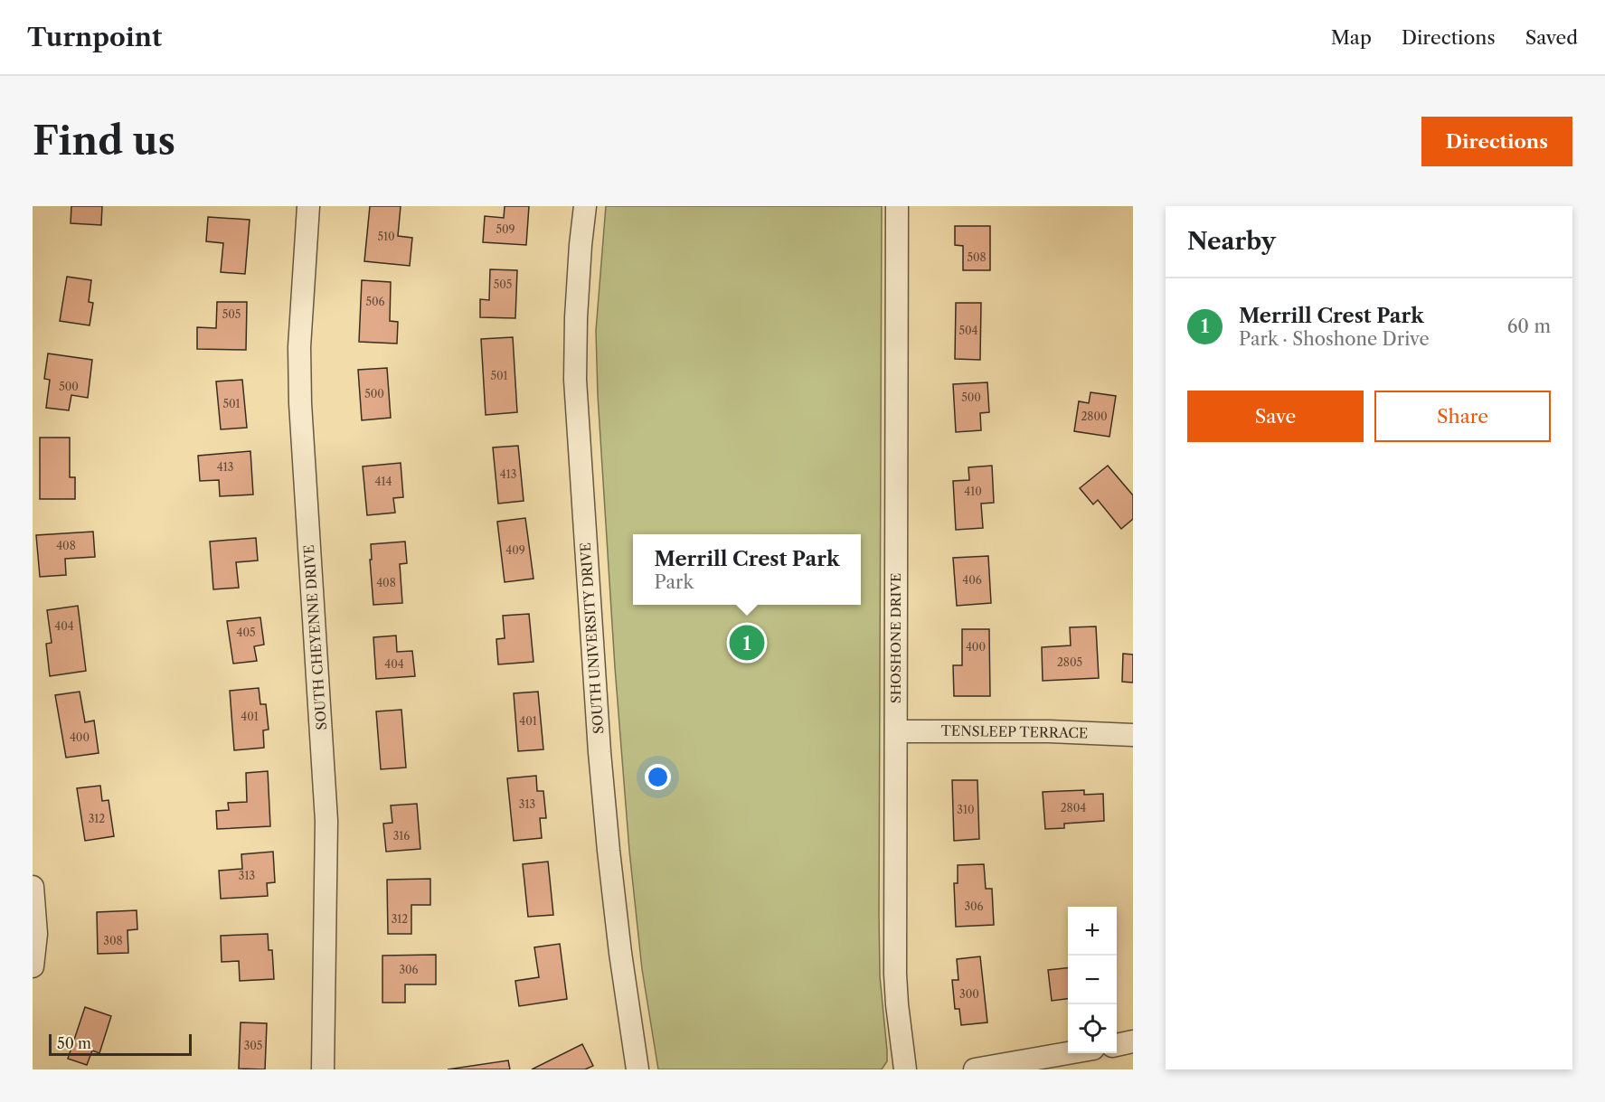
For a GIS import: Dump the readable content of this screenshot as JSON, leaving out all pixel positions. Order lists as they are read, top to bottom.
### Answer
{
  "streets": {
    "street": [
      "SOUTH CHEYENNE DRIVE",
      "SOUTH UNIVERSITY DRIVE",
      "SHOSHONE DRIVE",
      "TENSLEEP TERRACE"
    ]
  },
  "crossings": [
    ["SHOSHONE DRIVE", "TENSLEEP TERRACE"]
  ],
  "house_numbers": [
    "509",
    "510",
    "508",
    "505",
    "506",
    "505",
    "504",
    "501",
    "500",
    "500",
    "500",
    "501",
    "2800",
    "413",
    "413",
    "414",
    "410",
    "408",
    "409",
    "406",
    "408",
    "404",
    "405",
    "400",
    "2805",
    "404",
    "401",
    "401",
    "400",
    "313",
    "2804",
    "310",
    "312",
    "316",
    "313",
    "306",
    "312",
    "308",
    "306",
    "300",
    "305"
  ],
  "scale_bar": "50 m",
  "page": {
    "header": "Turnpoint",
    "nav": ["Map", "Directions", "Saved"],
    "buttons": [
      "Directions",
      ["Save", "Share"]
    ],
    "title": "Find us",
    "heading": "Nearby",
    "list": [
      {
        "mark": "1",
        "name": "Merrill Crest Park",
        "note": "Park · Shoshone Drive",
        "value": "60 m"
      }
    ],
    "popup": ["Merrill Crest Park", "Park"],
    "pins": "1",
    "map_buttons": ["+", "−"],
    "scale": "50 m"
  }
}
